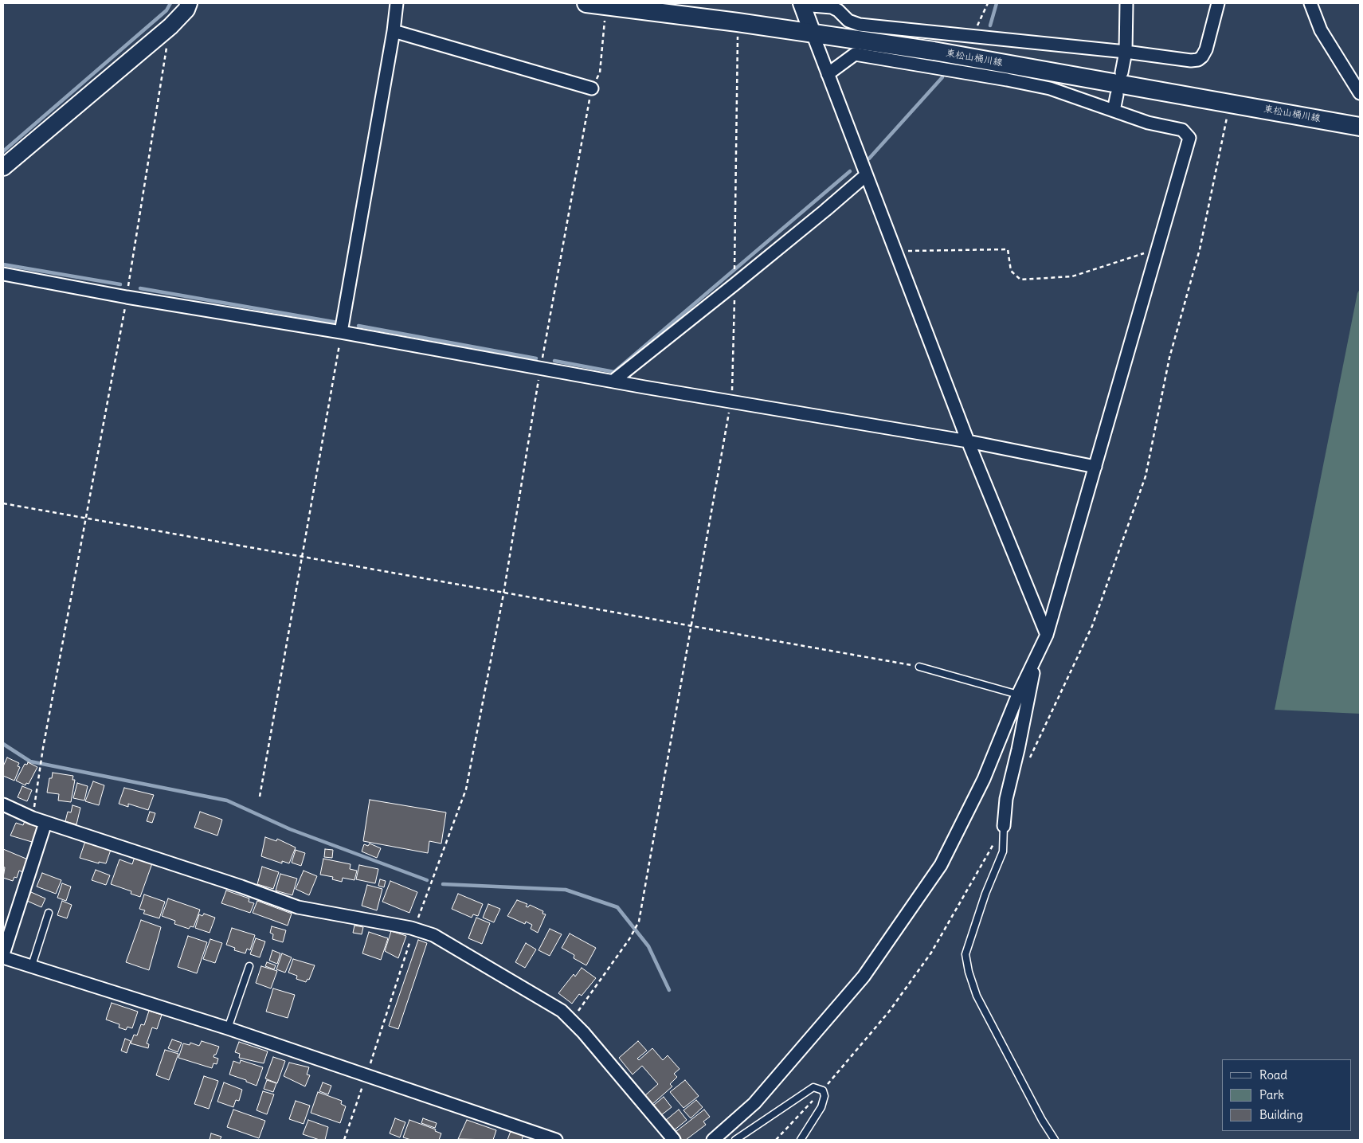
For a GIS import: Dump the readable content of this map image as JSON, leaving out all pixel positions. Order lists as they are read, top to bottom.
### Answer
{
  "streets": {
    "main road": ["東松山桶川線"]
  },
  "legend": ["Road", "Park", "Building"]
}
